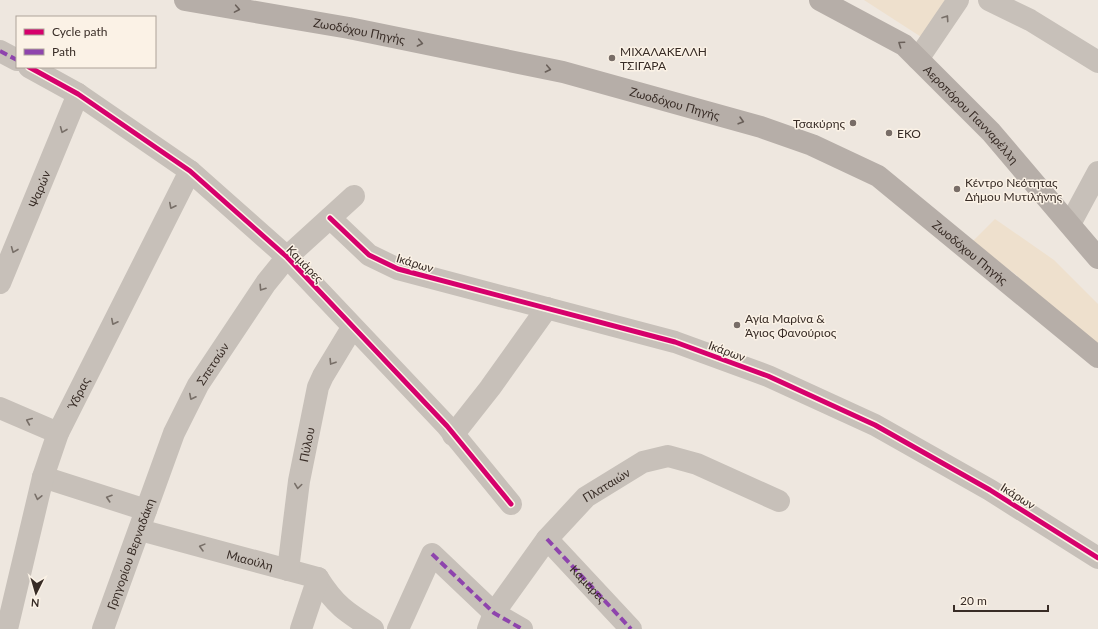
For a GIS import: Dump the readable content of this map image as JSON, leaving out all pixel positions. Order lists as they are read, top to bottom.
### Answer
{
  "streets": {
    "main road": ["Ζωοδόχου Πηγής", "Αεροπόρου Γιανναρέλλη"],
    "street": [
      "Ψαρών",
      "Ικάρων",
      "Καμάρες",
      "Σπετσών",
      "Ύδρας",
      "Πύλου",
      "Πλαταιών",
      "Γρηγορίου Βερναδάκη",
      "Μιαούλη"
    ]
  },
  "crossings": [
    ["Ψαρών", "Καμάρες"],
    ["Ικάρων", "Σπετσών"],
    ["Καμάρες", "Σπετσών"],
    ["Καμάρες", "Ύδρας"],
    ["Καμάρες", "Πύλου"],
    ["Καμάρες", "Πλαταιών"],
    ["Σπετσών", "Γρηγορίου Βερναδάκη"],
    ["Ύδρας", "Μιαούλη"],
    ["Πύλου", "Μιαούλη"],
    ["Γρηγορίου Βερναδάκη", "Μιαούλη"]
  ],
  "one_way": [
    "Ζωοδόχου Πηγής",
    "Ψαρών",
    "Σπετσών",
    "Ύδρας",
    "Πύλου",
    "Μιαούλη"
  ],
  "places": [
    "ΜΙΧΑΛΑΚΕΛΛΗ ΤΣΙΓΑΡΑ",
    "Τσακύρης",
    "EKO",
    "Κέντρο Νεότητας Δήμου Μυτιλήνης",
    "Αγία Μαρίνα & Άγιος Φανούριος"
  ],
  "legend": ["Cycle path", "Path"],
  "scale_bar": "20 m",
  "north": "bottom"
}
